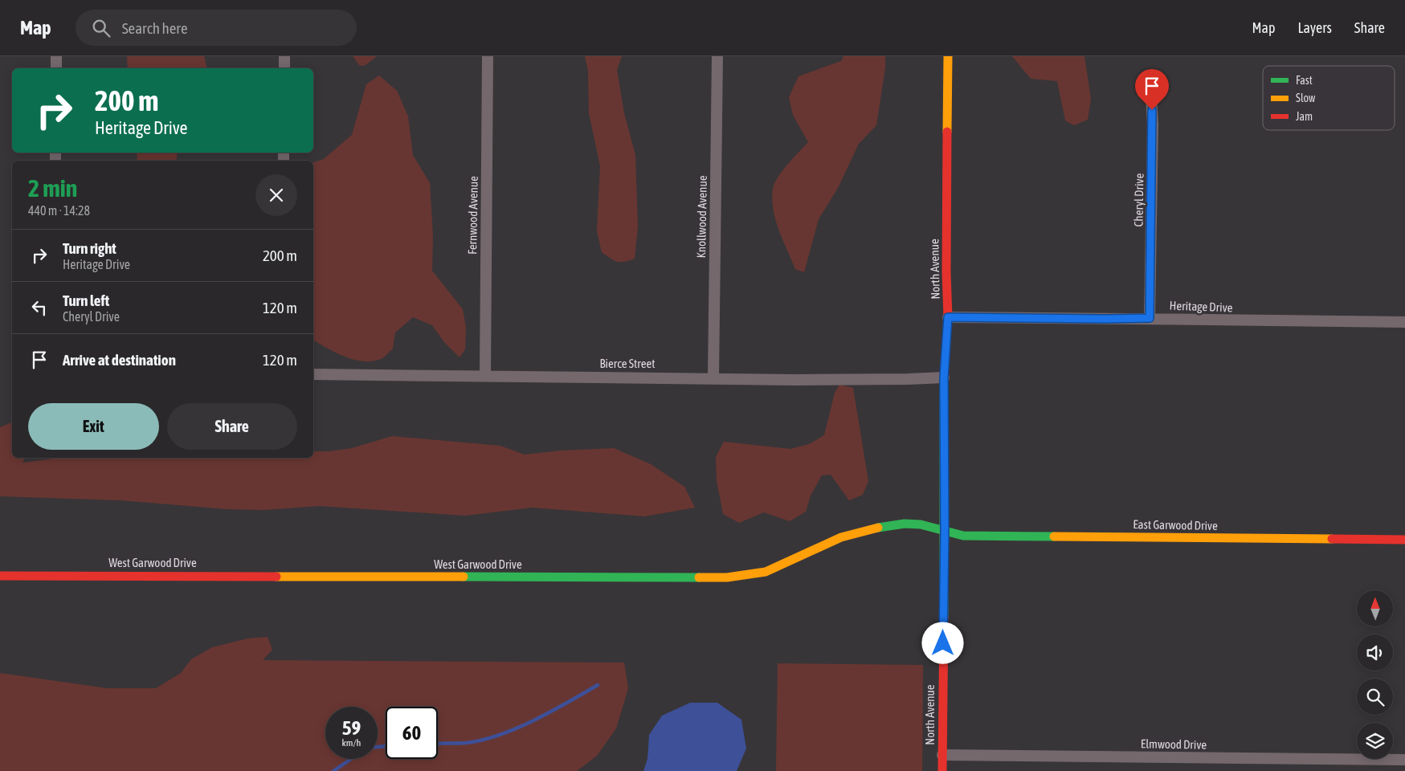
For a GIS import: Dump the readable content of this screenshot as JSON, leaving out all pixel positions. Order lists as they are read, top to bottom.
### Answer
{
  "streets": {
    "street": [
      "Cheryl Drive",
      "Fernwood Avenue",
      "Knollwood Avenue",
      "North Avenue",
      "Heritage Drive",
      "Bierce Street",
      "East Garwood Drive",
      "West Garwood Drive",
      "Elmwood Drive"
    ]
  },
  "crossings": [
    ["Cheryl Drive", "Heritage Drive"],
    ["Fernwood Avenue", "Bierce Street"],
    ["Knollwood Avenue", "Bierce Street"],
    ["North Avenue", "Heritage Drive"],
    ["North Avenue", "Bierce Street"],
    ["North Avenue", "East Garwood Drive"],
    ["North Avenue", "West Garwood Drive"],
    ["North Avenue", "Elmwood Drive"],
    ["East Garwood Drive", "West Garwood Drive"]
  ],
  "legend": ["Fast", "Slow", "Jam"],
  "north": "top",
  "page": {
    "header": "Map",
    "search": "Search here",
    "nav": ["Map", "Layers", "Share"],
    "turn": ["200 m", "Heritage Drive"],
    "heading": ["2 min", "440 m · 14:28"],
    "list": [
      {
        "name": "Turn right",
        "note": "Heritage Drive",
        "value": "200 m"
      },
      {
        "name": "Turn left",
        "note": "Cheryl Drive",
        "value": "120 m"
      },
      {
        "name": "Arrive at destination",
        "value": "120 m"
      }
    ],
    "buttons": ["Exit", "Share"],
    "speed": "59 km/h",
    "limit": "60"
  }
}
